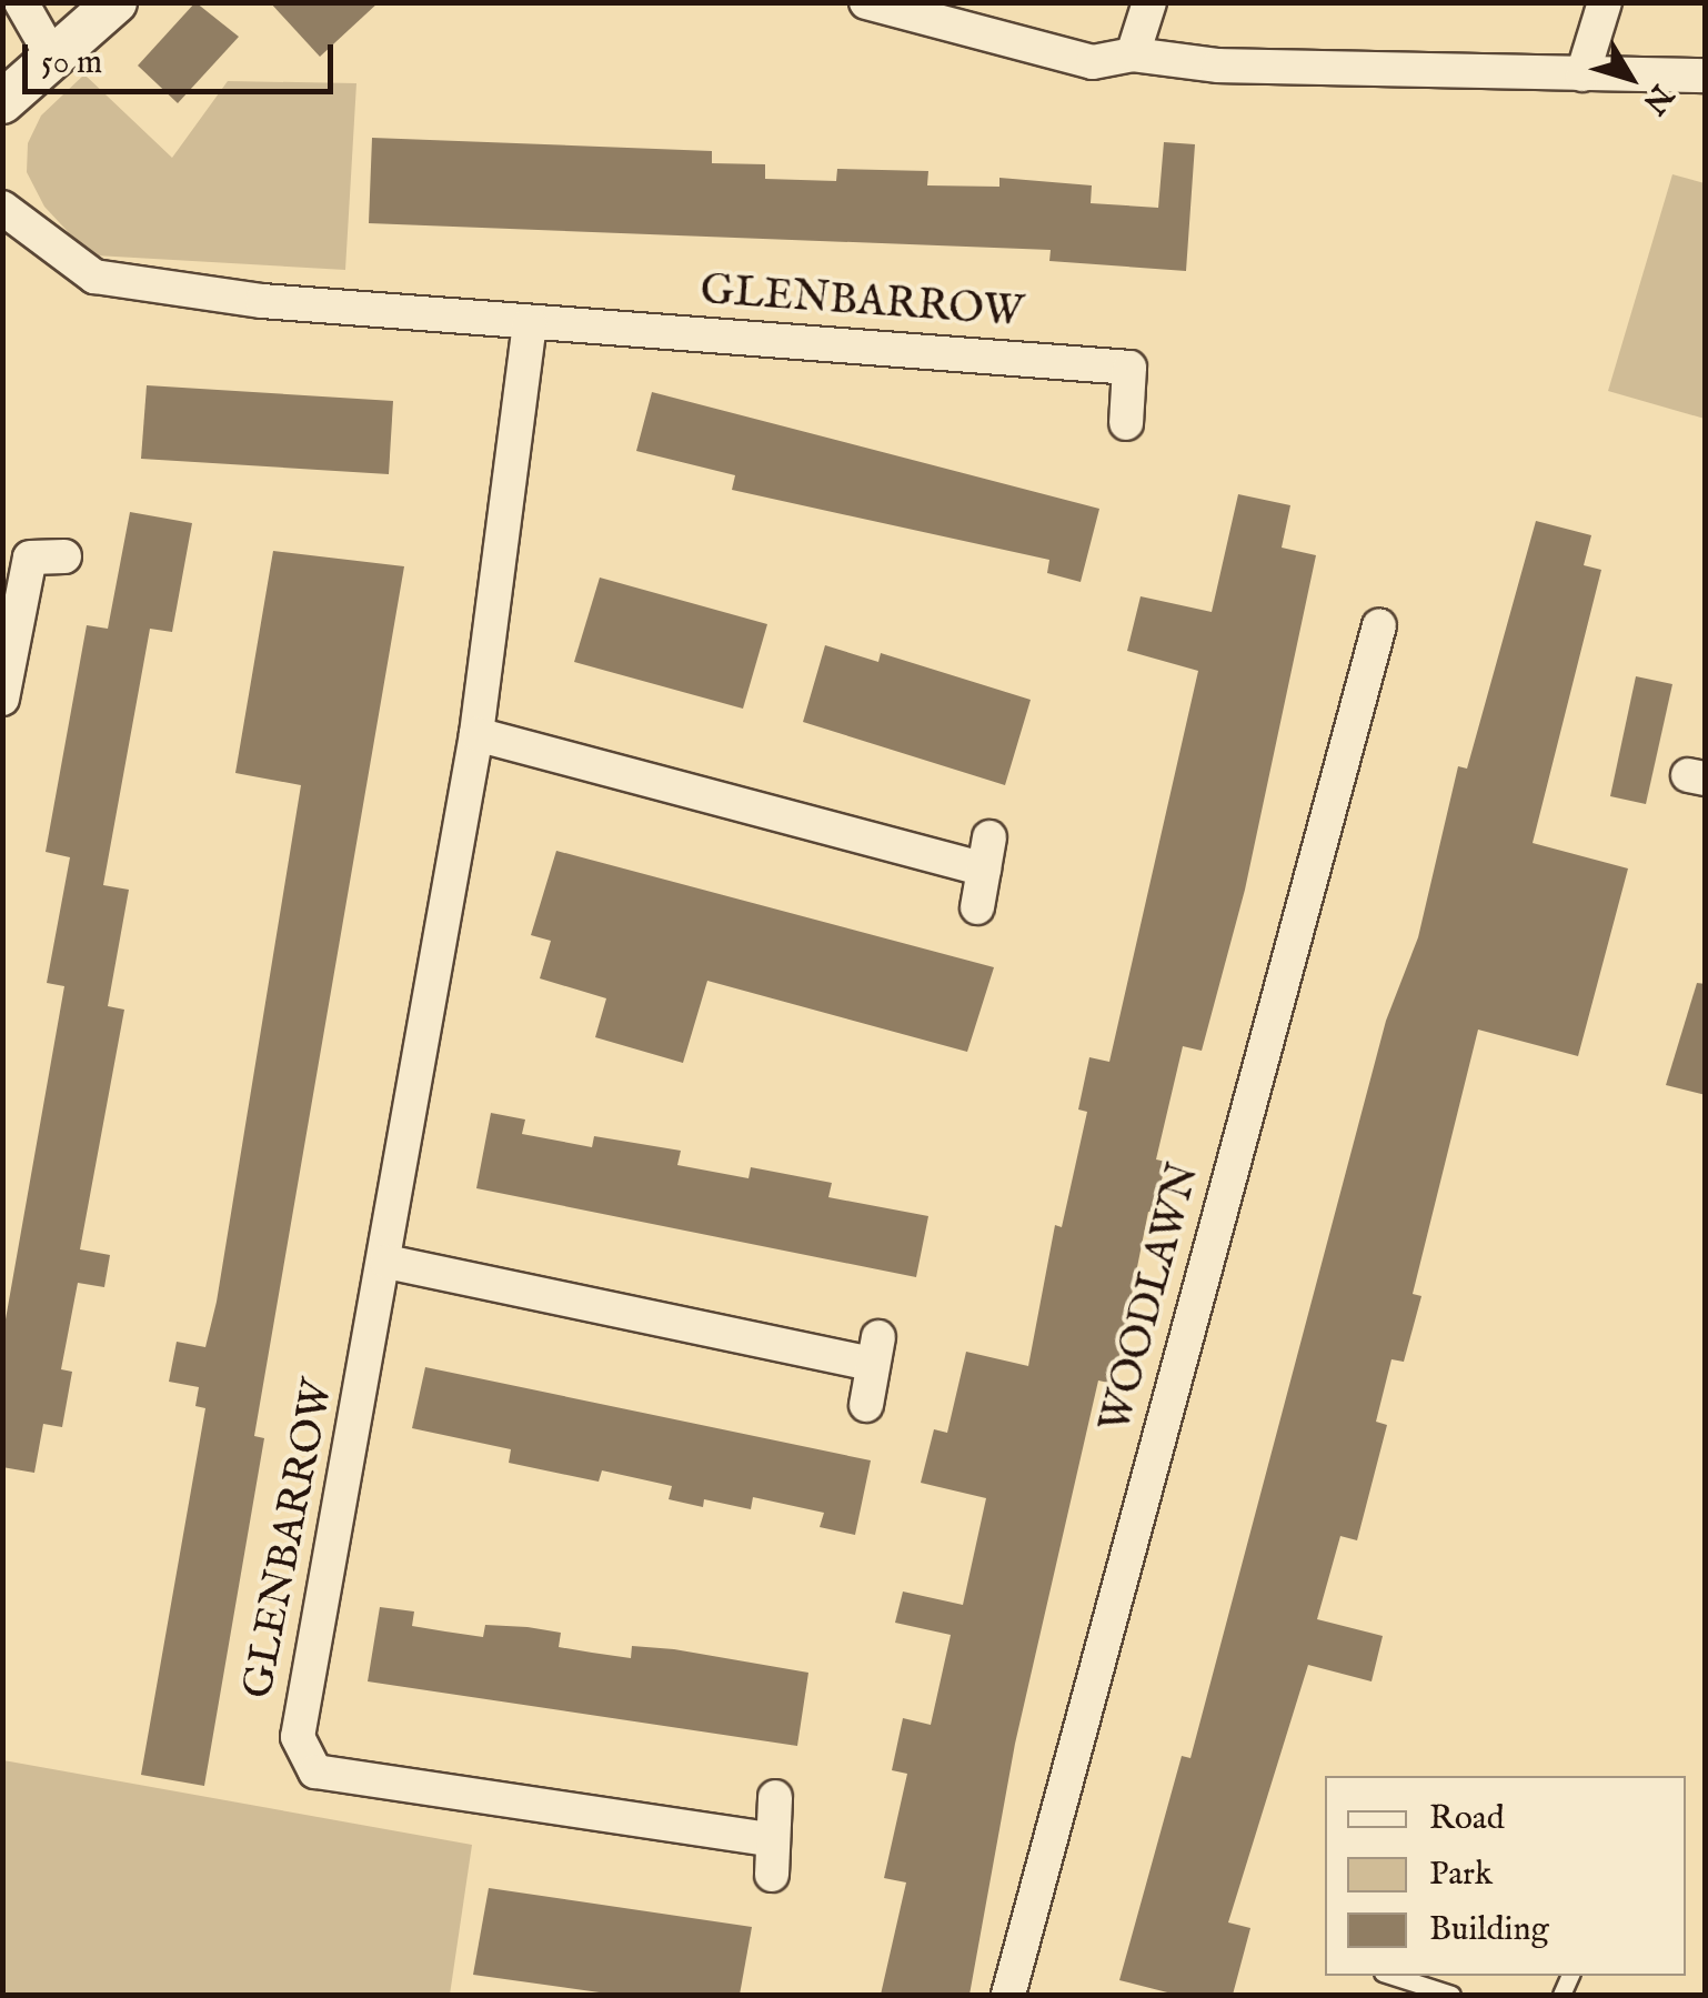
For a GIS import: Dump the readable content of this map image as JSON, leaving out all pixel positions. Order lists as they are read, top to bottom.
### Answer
{
  "streets": {
    "street": ["GLENBARROW", "WOODLAWN"]
  },
  "legend": ["Road", "Park", "Building"],
  "scale_bar": "50 m",
  "north": "bottom right"
}
